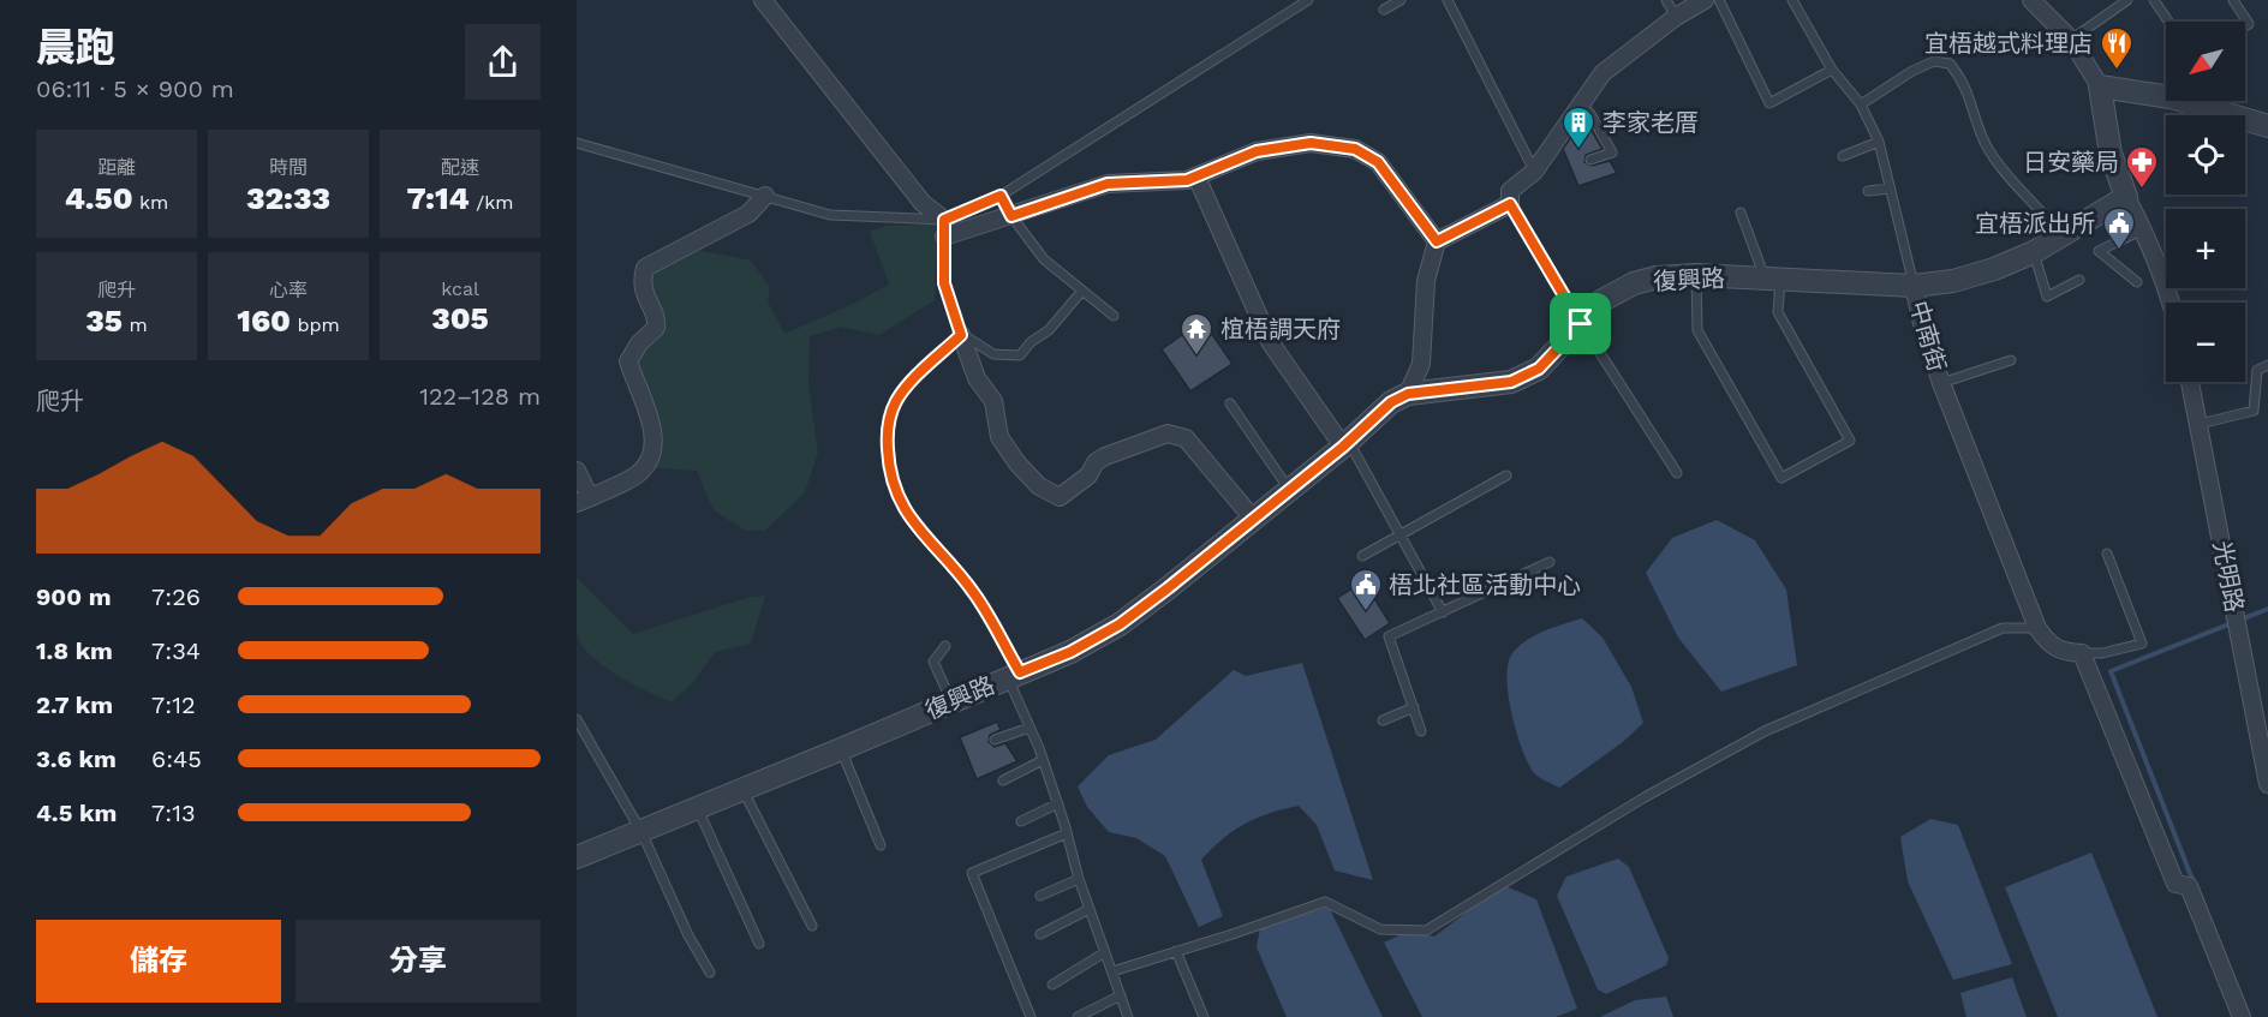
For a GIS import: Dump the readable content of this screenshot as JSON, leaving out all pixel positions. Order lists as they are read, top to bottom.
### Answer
{
  "streets": {
    "street": ["復興路", "中南街", "光明路"]
  },
  "crossings": [
    ["復興路", "中南街"]
  ],
  "places": {
    "restaurant": ["宜梧越式料理店"],
    "building": ["李家老厝"],
    "pharmacy": ["日安藥局"],
    "public building": ["宜梧派出所", "梧北社區活動中心"],
    "temple": ["椬梧調天府"]
  },
  "north": "bottom left",
  "page": {
    "heading": ["晨跑", "06:11 · 5 × 900 m"],
    "map_buttons": ["+", "−"],
    "stats": [
      ["距離", "4.50 km"],
      ["時間", "32:33"],
      ["配速", "7:14 /km"],
      ["爬升", "35 m"],
      ["心率", "160 bpm"],
      ["kcal", "305"]
    ],
    "chart": ["爬升", "122–128 m"],
    "list": [
      {
        "name": "900 m",
        "note": "7:26"
      },
      {
        "name": "1.8 km",
        "note": "7:34"
      },
      {
        "name": "2.7 km",
        "note": "7:12"
      },
      {
        "name": "3.6 km",
        "note": "6:45"
      },
      {
        "name": "4.5 km",
        "note": "7:13"
      }
    ],
    "buttons": ["儲存", "分享"]
  }
}
